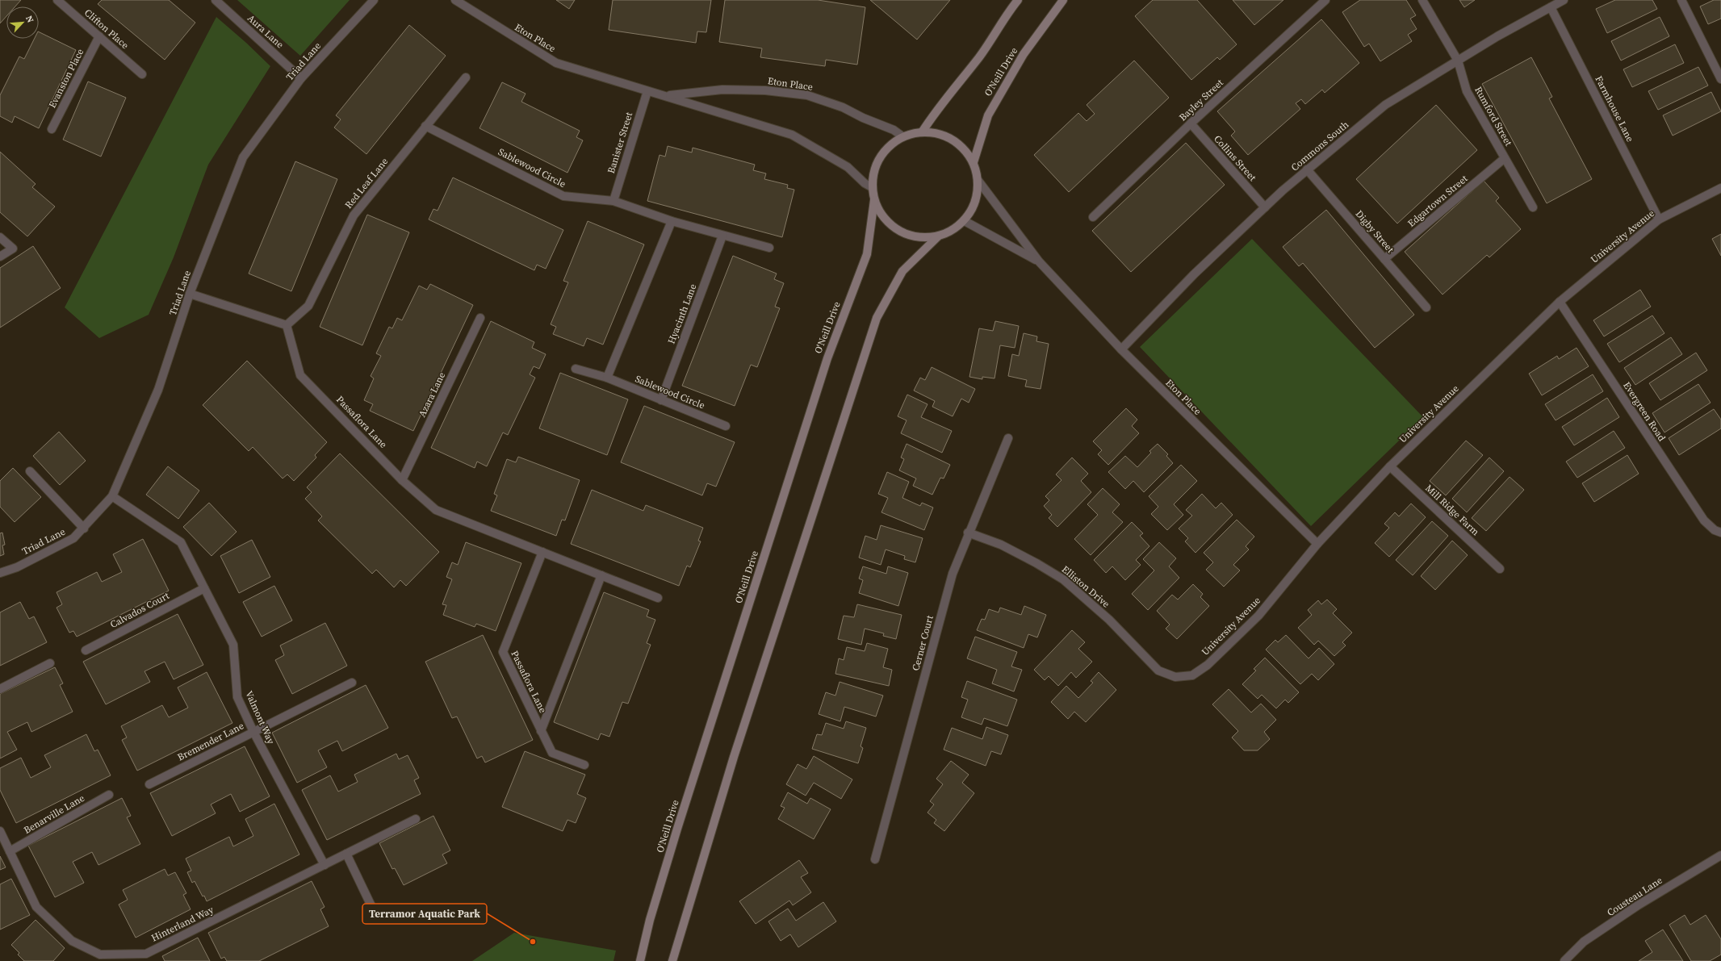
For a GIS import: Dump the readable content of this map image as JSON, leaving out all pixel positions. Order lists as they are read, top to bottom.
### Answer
{
  "streets": {
    "main road": ["O'Neill Drive"],
    "street": [
      "Clifton Place",
      "Aura Lane",
      "Eton Place",
      "Triad Lane",
      "Evanston Place",
      "Bayley Street",
      "Farmhouse Lane",
      "Rumford Street",
      "Banister Street",
      "Commons South",
      "Collins Street",
      "Sablewood Circle",
      "Red Leaf Lane",
      "Edgartown Street",
      "Digby Street",
      "University Avenue",
      "Hyacinth Lane",
      "Azara Lane",
      "Evergreen Road",
      "Passaflora Lane",
      "Mill Ridge Farm",
      "Elliston Drive",
      "Calvados Court",
      "Cerner Court",
      "Valmont Way",
      "Bremender Lane",
      "Benarville Lane",
      "Cousteau Lane",
      "Hinterland Way"
    ]
  },
  "crossings": [
    ["Clifton Place", "Evanston Place"],
    ["Aura Lane", "Triad Lane"],
    ["Eton Place", "O'Neill Drive"],
    ["Eton Place", "Banister Street"],
    ["Eton Place", "Commons South"],
    ["Eton Place", "University Avenue"],
    ["Triad Lane", "Valmont Way"],
    ["Bayley Street", "Collins Street"],
    ["Farmhouse Lane", "Commons South"],
    ["Farmhouse Lane", "University Avenue"],
    ["Rumford Street", "Commons South"],
    ["Rumford Street", "Edgartown Street"],
    ["Banister Street", "Sablewood Circle"],
    ["Commons South", "Collins Street"],
    ["Commons South", "Digby Street"],
    ["Sablewood Circle", "Red Leaf Lane"],
    ["Sablewood Circle", "Hyacinth Lane"],
    ["Red Leaf Lane", "Passaflora Lane"],
    ["Edgartown Street", "Digby Street"],
    ["University Avenue", "Evergreen Road"],
    ["University Avenue", "Mill Ridge Farm"],
    ["University Avenue", "Elliston Drive"],
    ["Azara Lane", "Passaflora Lane"],
    ["Elliston Drive", "Cerner Court"],
    ["Calvados Court", "Valmont Way"],
    ["Valmont Way", "Bremender Lane"],
    ["Valmont Way", "Hinterland Way"],
    ["Benarville Lane", "Hinterland Way"]
  ],
  "places": ["Terramor Aquatic Park"],
  "north": "top right"
}
